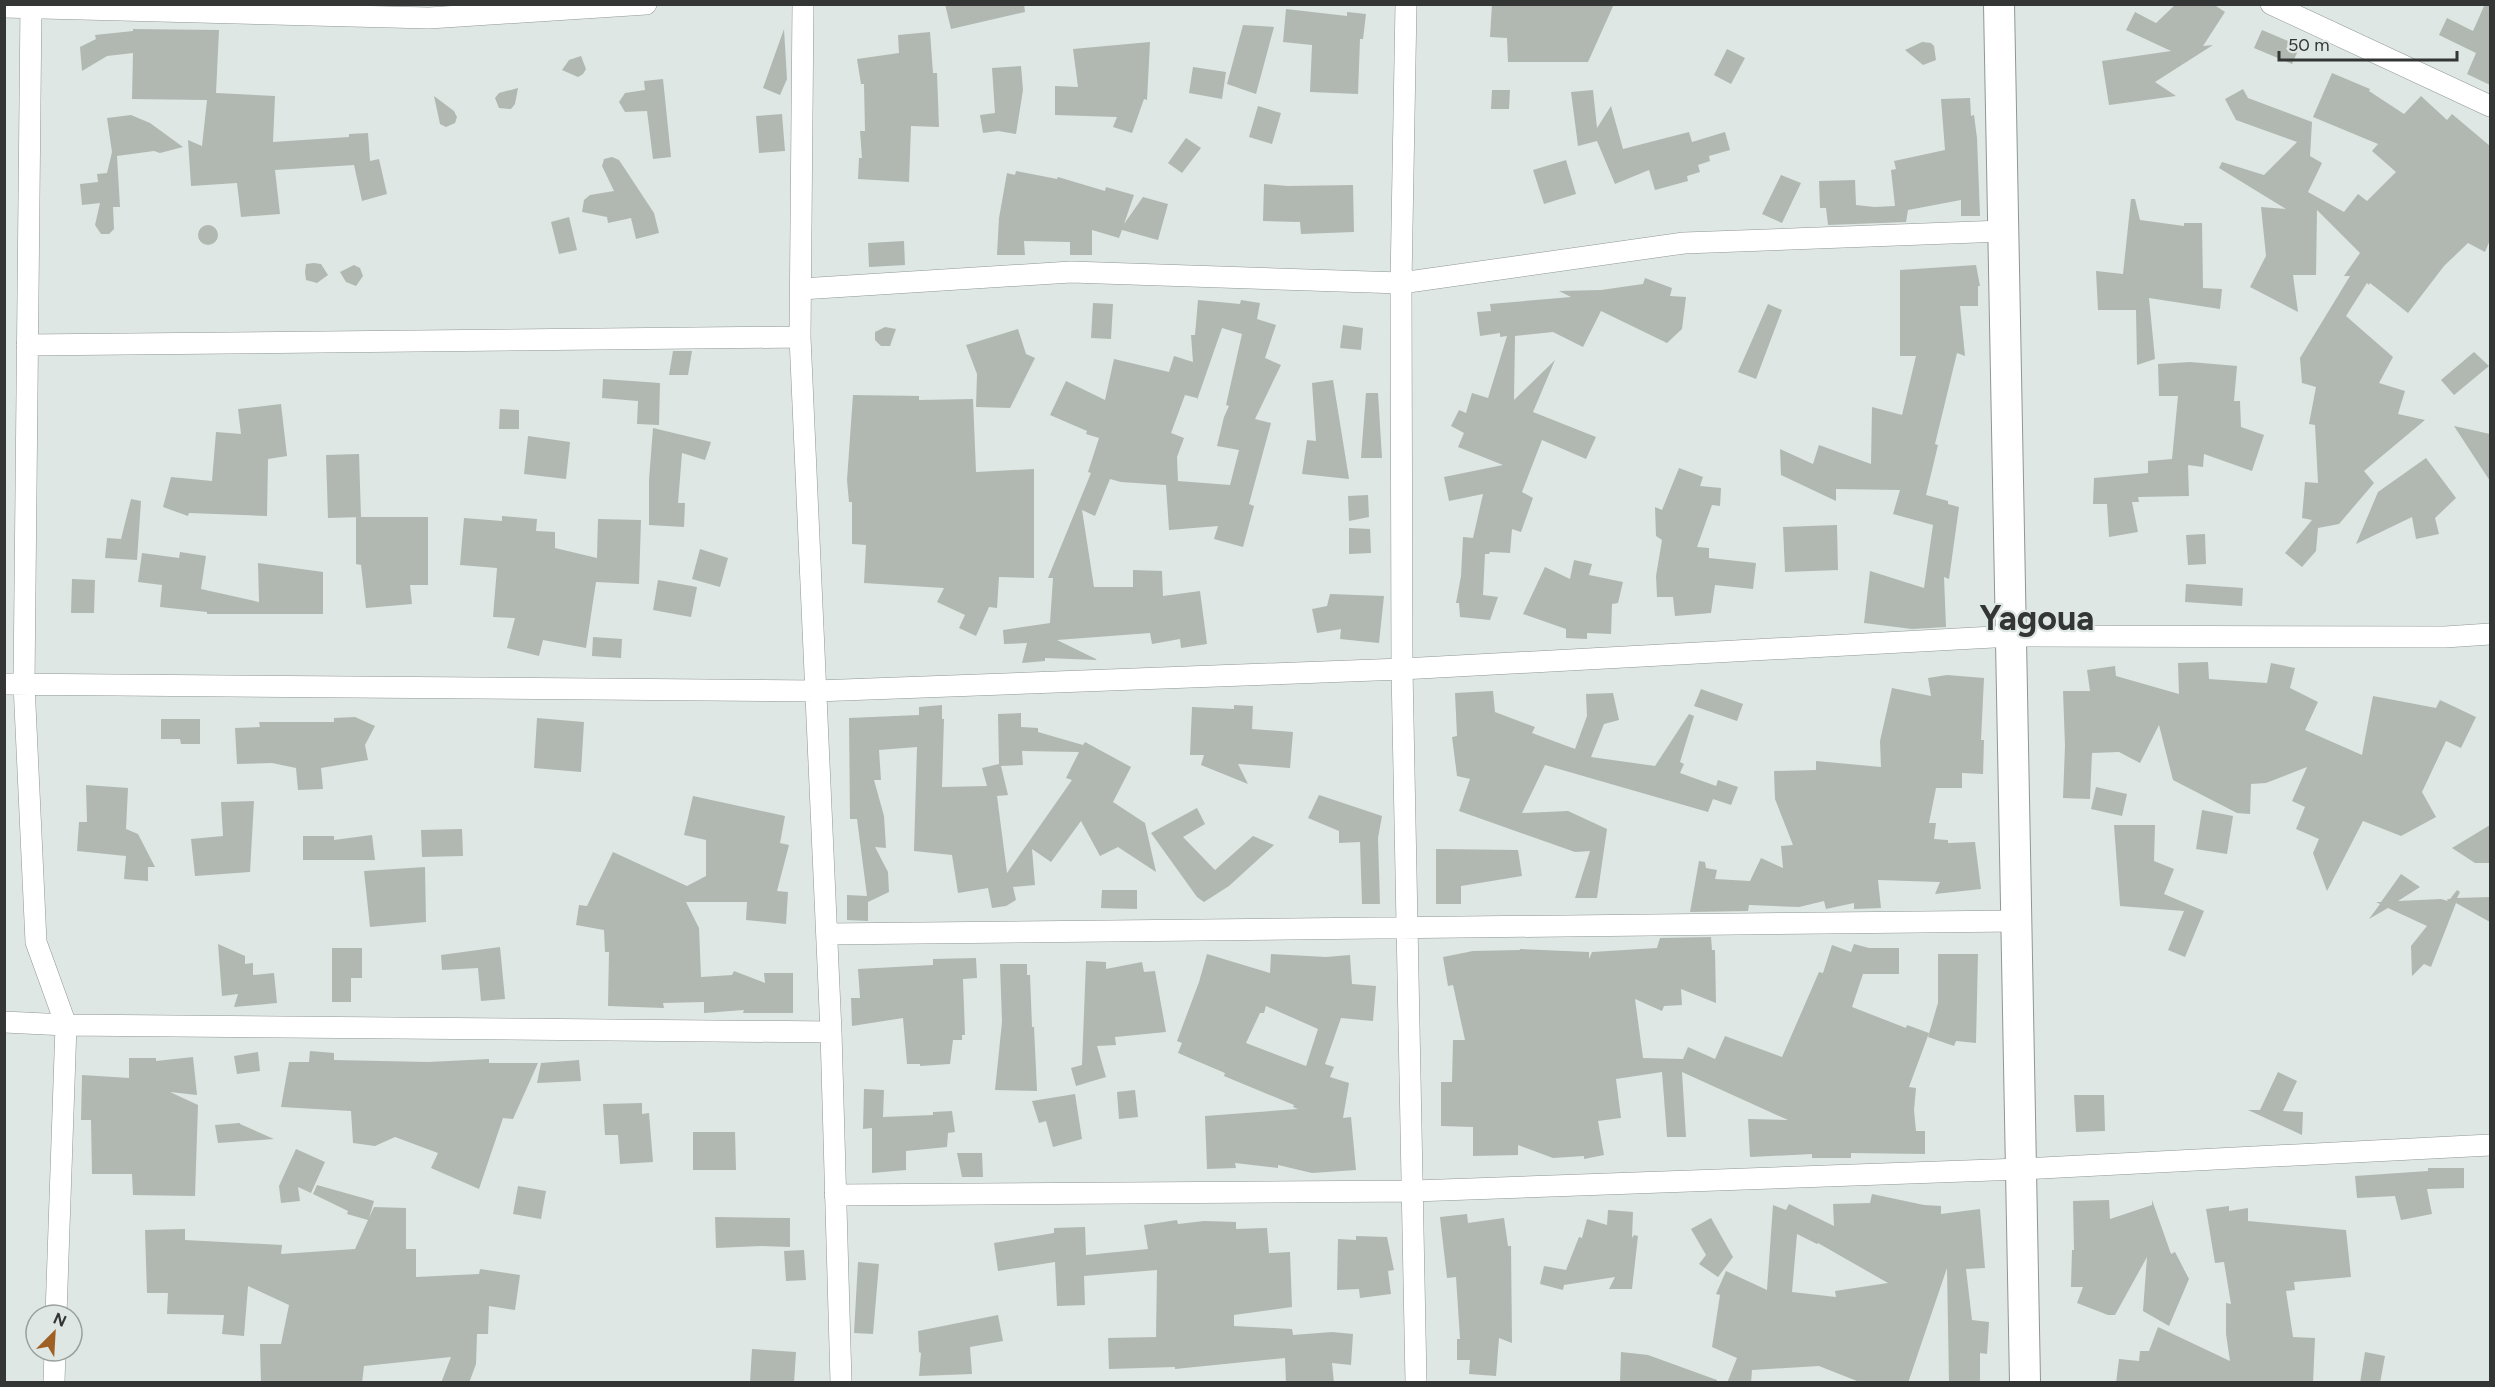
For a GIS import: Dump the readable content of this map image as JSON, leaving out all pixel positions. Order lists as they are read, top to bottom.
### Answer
{
  "districts": ["Yagoua"],
  "scale_bar": "50 m",
  "north": "top right"
}
